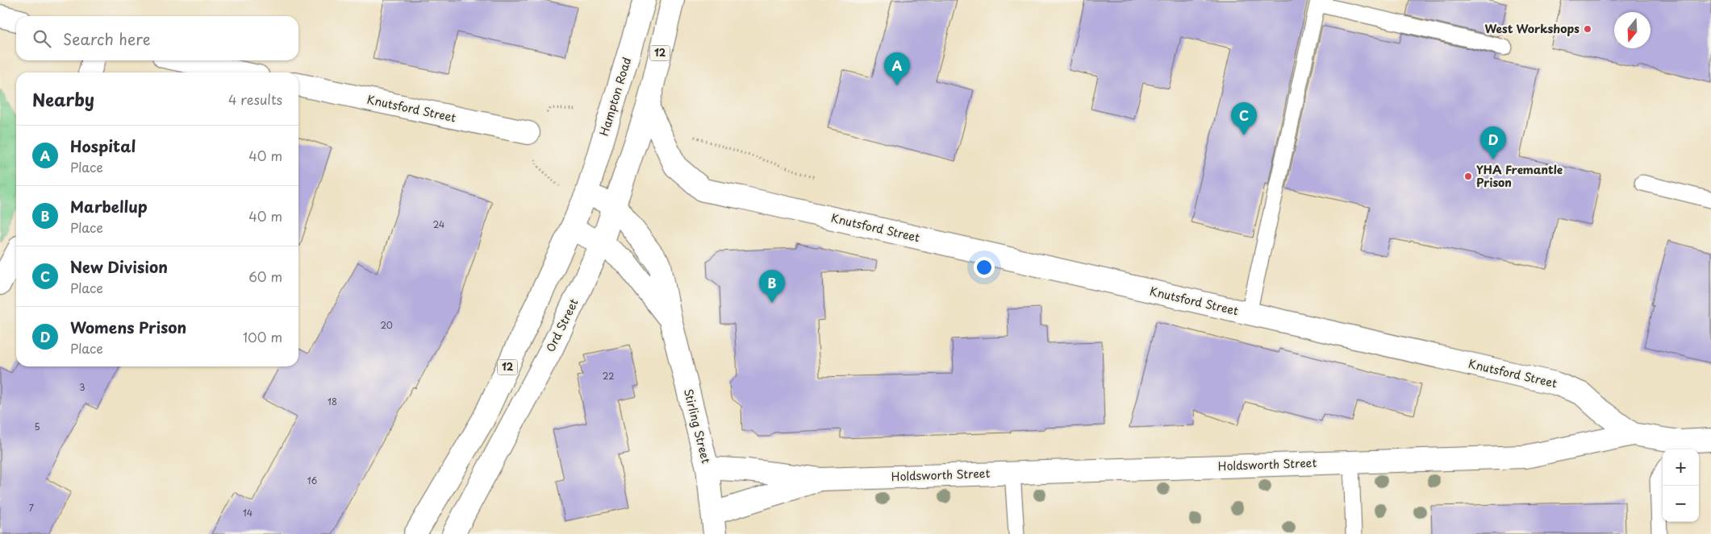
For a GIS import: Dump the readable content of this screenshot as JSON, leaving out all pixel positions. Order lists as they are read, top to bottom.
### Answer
{
  "streets": {
    "street": [
      "12",
      "Hampton Road",
      "Knutsford Street",
      "Ord Street",
      "Stirling Street",
      "Holdsworth Street"
    ]
  },
  "crossings": [
    ["12", "Hampton Road"],
    ["12", "Knutsford Street"],
    ["12", "Ord Street"],
    ["12", "Stirling Street"],
    ["Knutsford Street", "Ord Street"],
    ["Knutsford Street", "Holdsworth Street"],
    ["Ord Street", "Stirling Street"],
    ["Stirling Street", "Holdsworth Street"]
  ],
  "places": ["West Workshops", "YHA Fremantle Prison"],
  "house_numbers": [
    "24",
    "20",
    "22",
    "3",
    "18",
    "5",
    "16",
    "7",
    "14"
  ],
  "north": "bottom",
  "page": {
    "search": "Search here",
    "pins": [
      "A",
      "C",
      "D",
      "B"
    ],
    "heading": ["Nearby", "4 results"],
    "list": [
      {
        "mark": "A",
        "name": "Hospital",
        "note": "Place",
        "value": "40 m"
      },
      {
        "mark": "B",
        "name": "Marbellup",
        "note": "Place",
        "value": "40 m"
      },
      {
        "mark": "C",
        "name": "New Division",
        "note": "Place",
        "value": "60 m"
      },
      {
        "mark": "D",
        "name": "Womens Prison",
        "note": "Place",
        "value": "100 m"
      }
    ],
    "map_buttons": ["+", "−"]
  }
}
